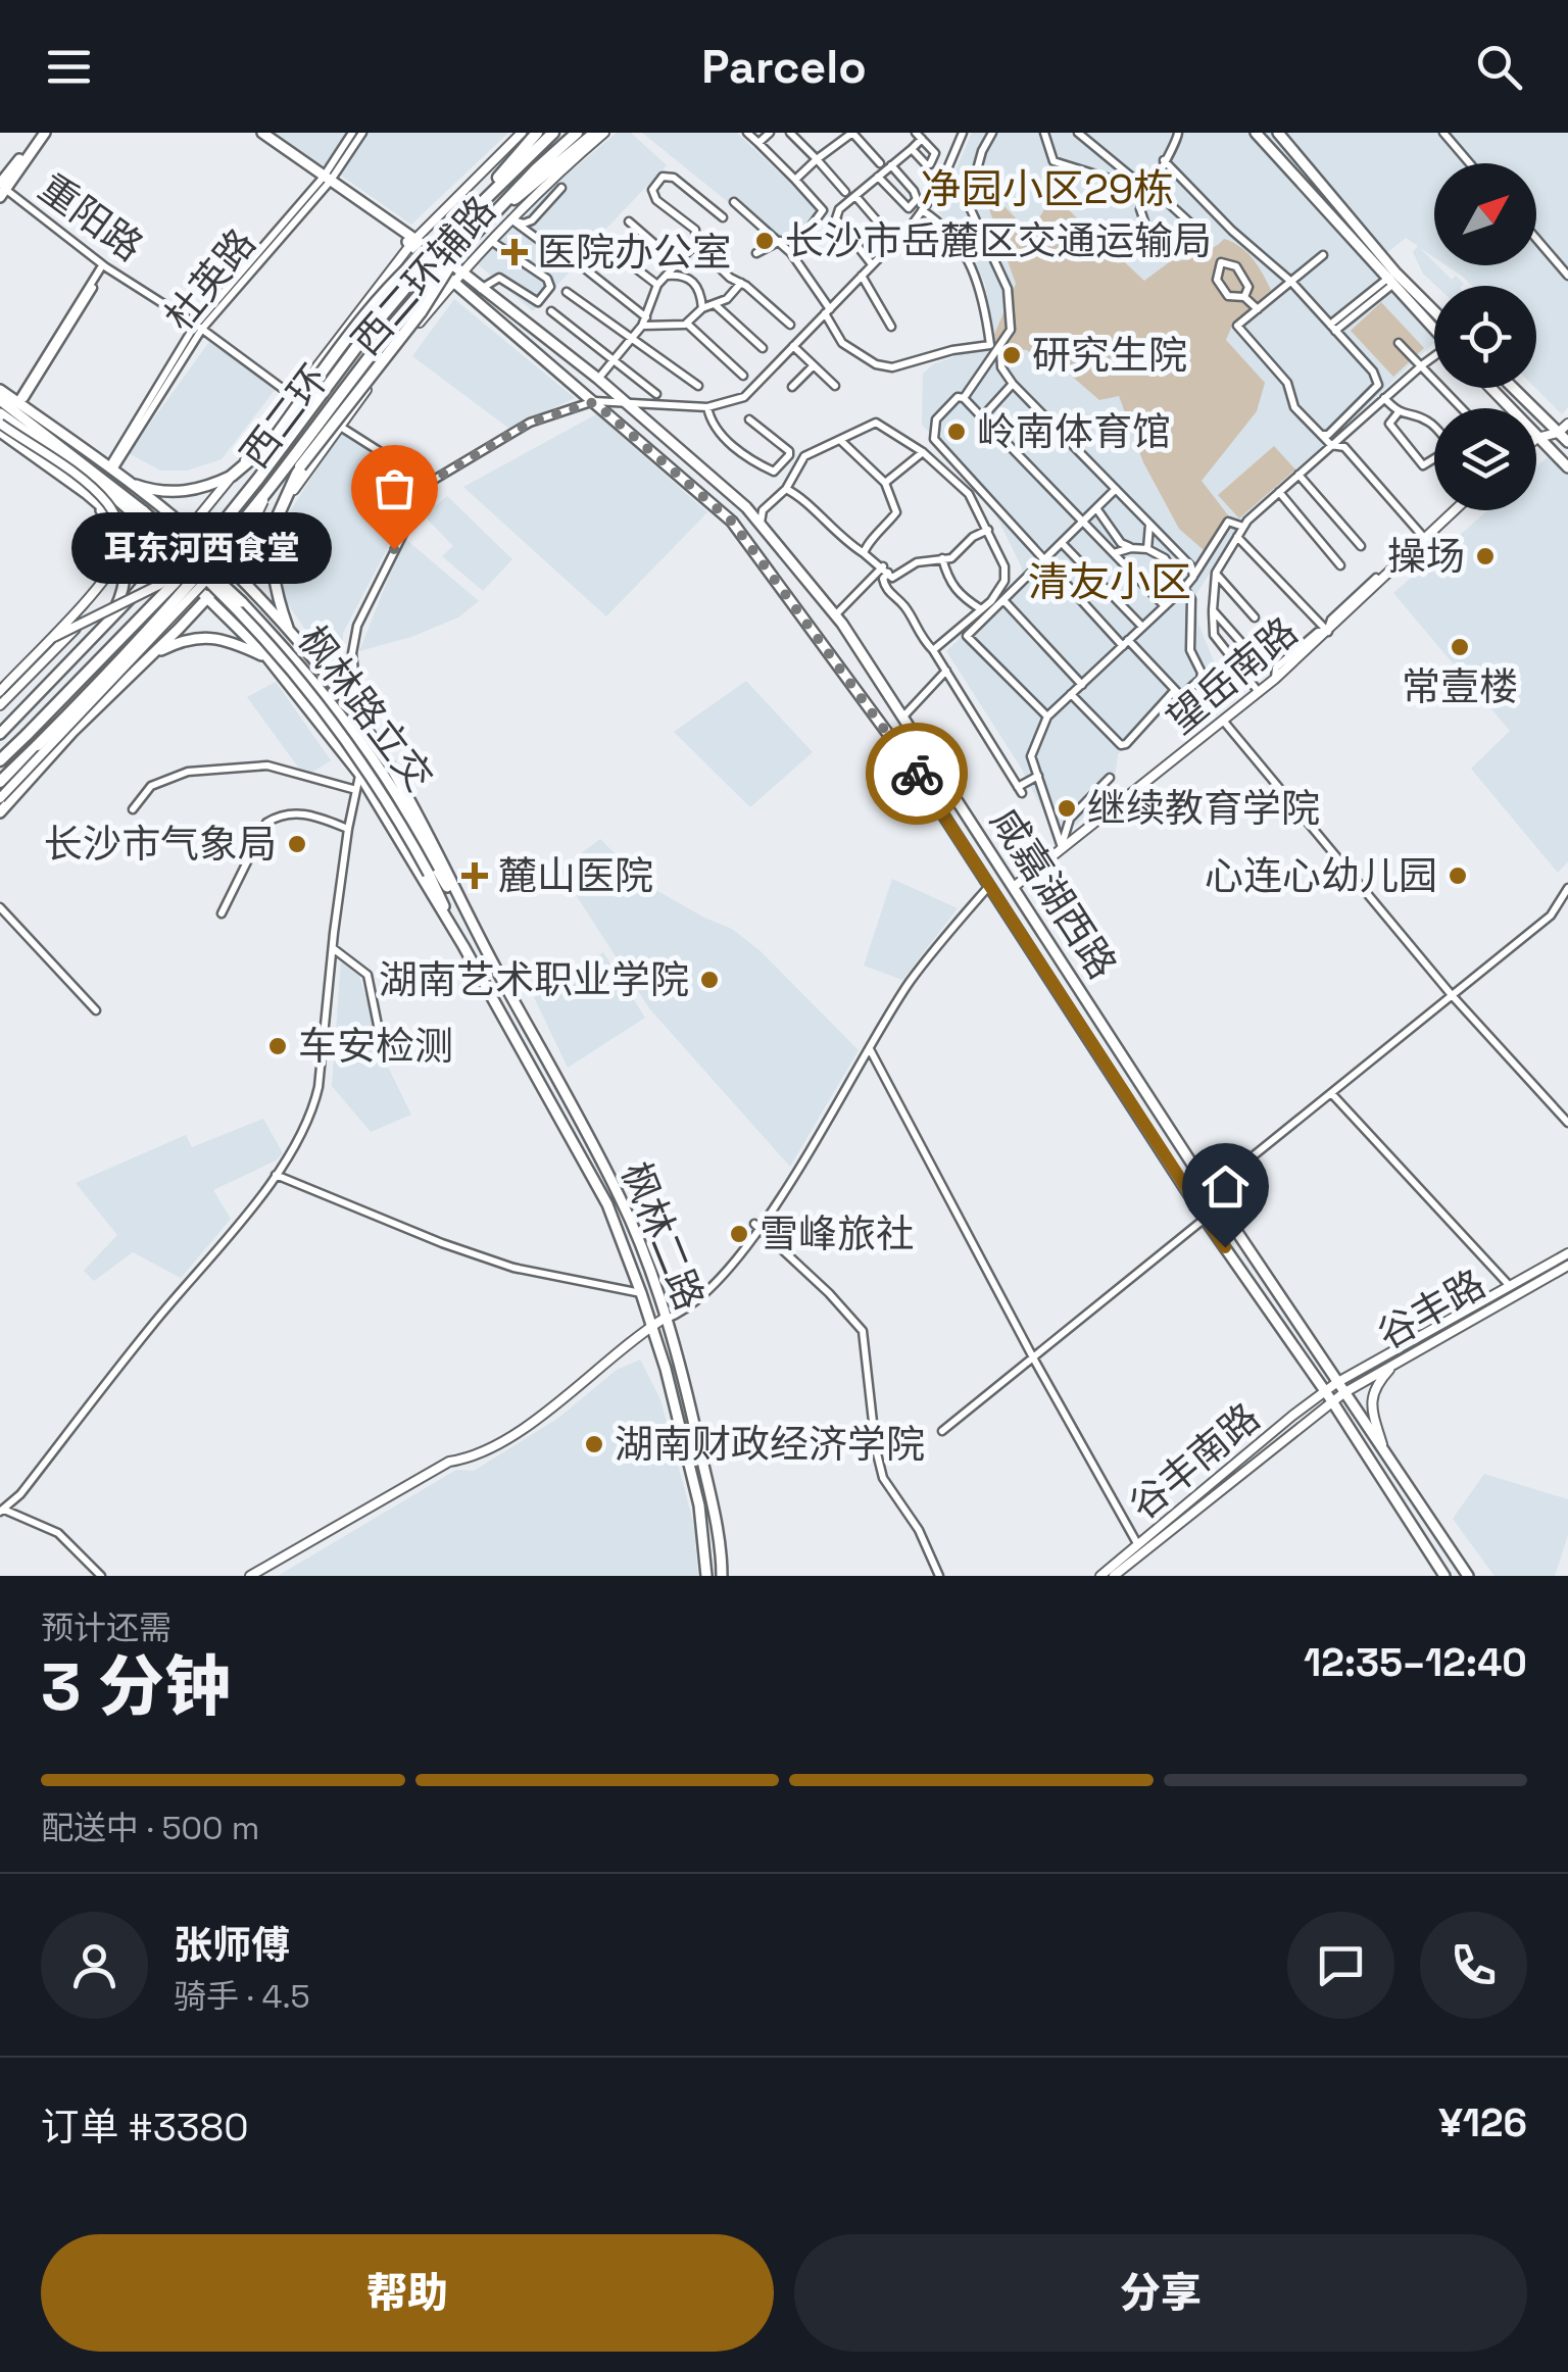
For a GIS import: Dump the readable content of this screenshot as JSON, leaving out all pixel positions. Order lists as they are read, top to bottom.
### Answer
{
  "streets": {
    "highway": ["西二环"],
    "main road": [
      "西二环辅路",
      "枫林路立交",
      "咸嘉湖西路",
      "枫林二路"
    ],
    "street": [
      "重阳路",
      "杜英路",
      "望岳南路",
      "谷丰路",
      "谷丰南路"
    ]
  },
  "crossings": [
    ["重阳路", "西二环辅路"],
    ["重阳路", "杜英路"],
    ["重阳路", "枫林二路"],
    ["西二环辅路", "咸嘉湖西路"],
    ["西二环辅路", "枫林二路"],
    ["杜英路", "咸嘉湖西路"],
    ["杜英路", "枫林二路"],
    ["望岳南路", "咸嘉湖西路"],
    ["枫林路立交", "枫林二路"],
    ["咸嘉湖西路", "谷丰路"],
    ["咸嘉湖西路", "谷丰南路"],
    ["谷丰路", "谷丰南路"]
  ],
  "districts": ["净园小区29栋", "清友小区"],
  "places": {
    "other": [
      "长沙市岳麓区交通运输局",
      "研究生院",
      "岭南体育馆",
      "耳东河西食堂",
      "操场",
      "常壹楼",
      "继续教育学院",
      "长沙市气象局",
      "心连心幼儿园",
      "湖南艺术职业学院",
      "车安检测",
      "雪峰旅社",
      "湖南财政经济学院"
    ],
    "health": ["医院办公室", "麓山医院"]
  },
  "north": "top right",
  "page": {
    "header": "Parcelo",
    "bubble": "耳东河西食堂",
    "heading": ["3 分钟", "预计还需", "12:35–12:40"],
    "panel": [
      "张师傅",
      "骑手 · 4.5",
      "订单 #3380",
      "¥126"
    ],
    "bar": "配送中 · 500 m",
    "buttons": ["帮助", "分享"]
  }
}
